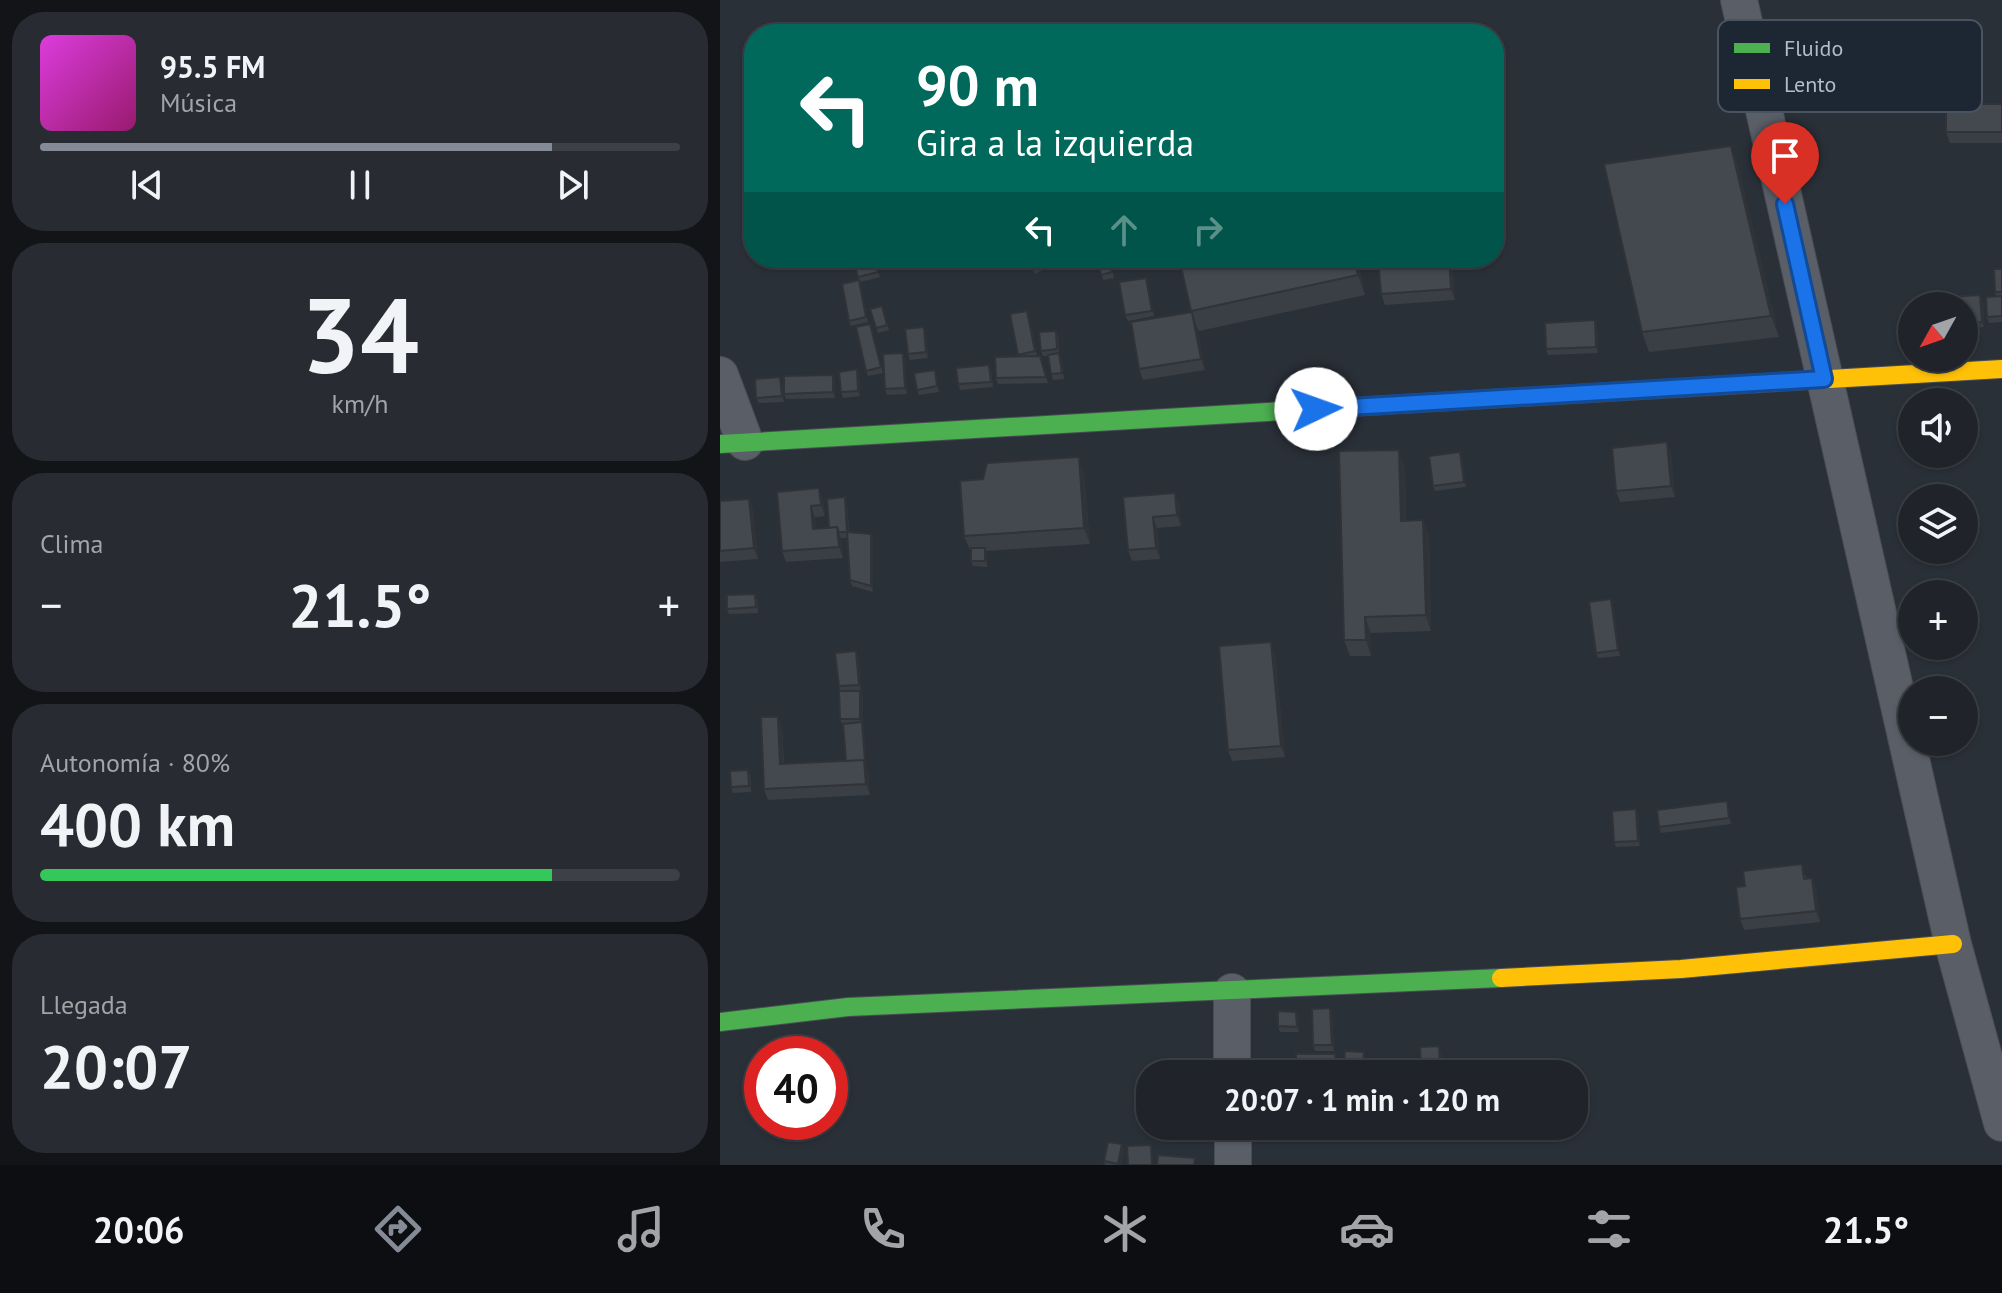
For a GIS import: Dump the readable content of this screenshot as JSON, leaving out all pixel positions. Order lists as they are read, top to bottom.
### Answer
{
  "legend": ["Fluido", "Lento"],
  "north": "bottom left",
  "page": {
    "turn": ["90 m", "Gira a la izquierda"],
    "song": ["95.5 FM", "Música"],
    "tile": [
      ["34", "km/h"],
      "Clima",
      ["Autonomía · 80%", "400 km"],
      ["Llegada", "20:07"]
    ],
    "map_buttons": ["+", "−"],
    "heat": ["−", "21.5°", "+"],
    "limit": "40",
    "trip": "20:07 · 1 min · 120 m",
    "tabs": ["20:06", "21.5°"]
  }
}
